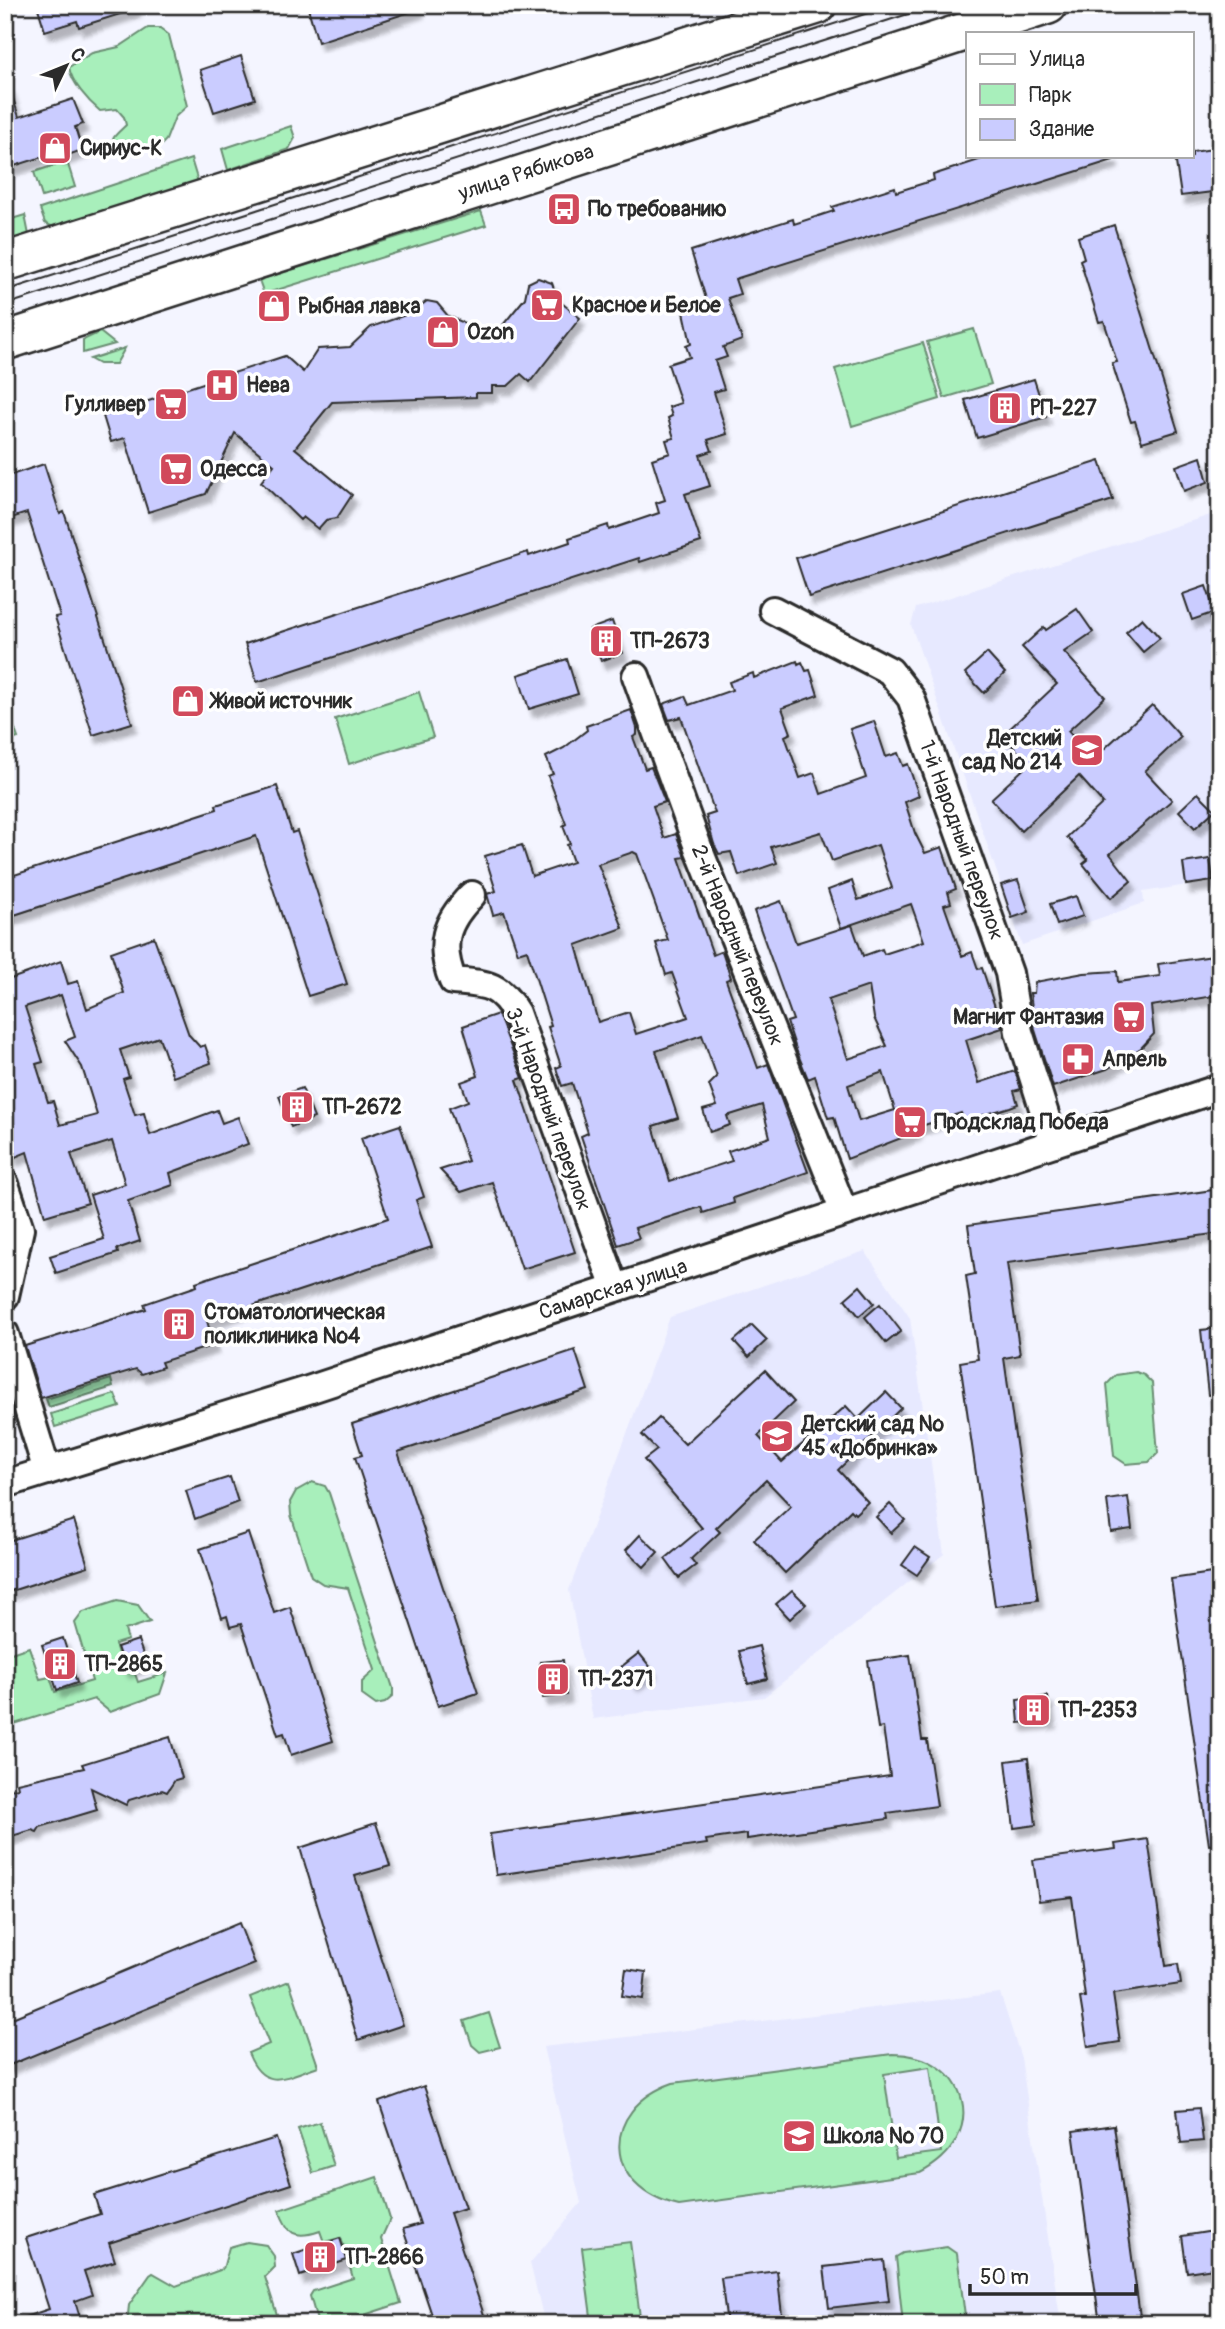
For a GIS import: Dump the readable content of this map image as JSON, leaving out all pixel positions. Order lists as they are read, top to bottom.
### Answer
{
  "streets": {
    "main road": ["улица Рябикова"],
    "street": [
      "1-й Народный переулок",
      "2-й Народный переулок",
      "3-й Народный переулок",
      "Самарская улица"
    ]
  },
  "crossings": [
    ["1-й Народный переулок", "Самарская улица"],
    ["2-й Народный переулок", "Самарская улица"],
    ["3-й Народный переулок", "Самарская улица"]
  ],
  "places": {
    "shop": [
      "Сириус-К",
      "Рыбная лавка",
      "Ozon",
      "Живой источник"
    ],
    "bus stop": ["По требованию"],
    "supermarket": [
      "Красное и Белое",
      "Гулливер",
      "Одесса",
      "Магнит Фантазия",
      "Продсклад Победа"
    ],
    "hospital": ["Нева"],
    "building": [
      "РП-227",
      "ТП-2673",
      "ТП-2672",
      "Стоматологическая поликлиника №4",
      "ТП-2865",
      "ТП-2371",
      "ТП-2353",
      "ТП-2866"
    ],
    "school or university": ["Детский сад № 214", "Детский сад № 45 «Добринка»", "Школа № 70"],
    "pharmacy": ["Апрель"]
  },
  "legend": ["Улица", "Парк", "Здание"],
  "scale_bar": "50 m",
  "north": "top right"
}
